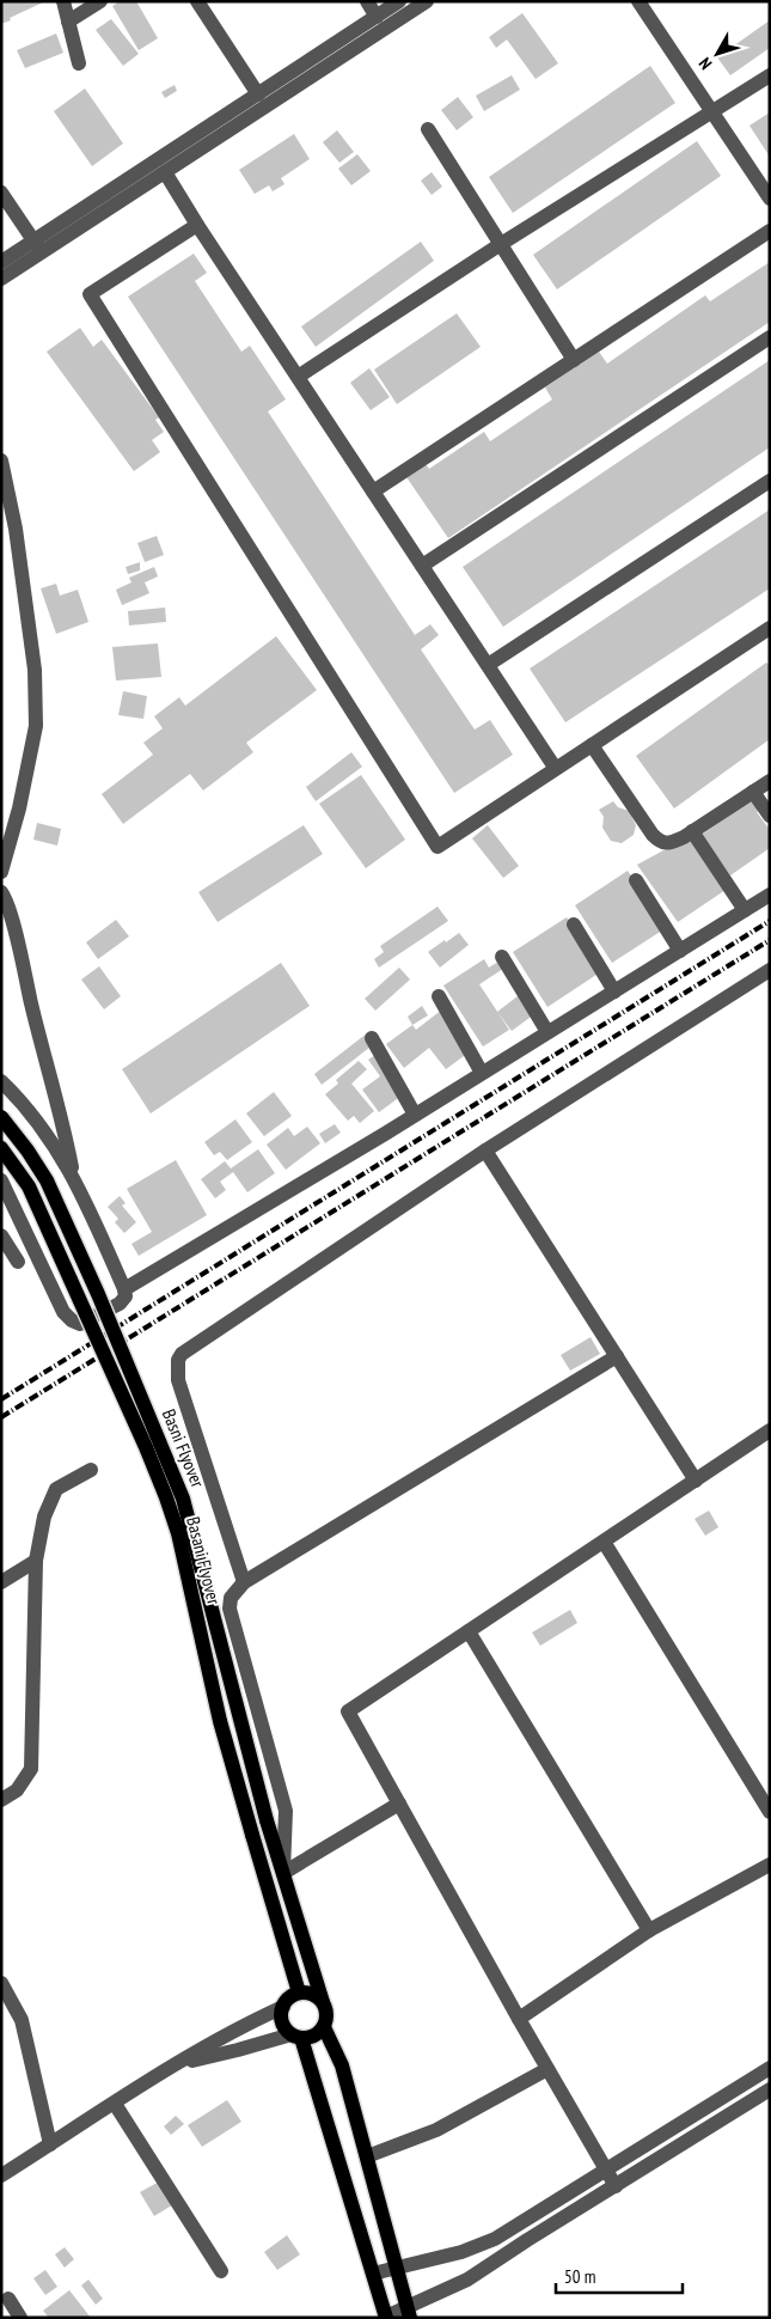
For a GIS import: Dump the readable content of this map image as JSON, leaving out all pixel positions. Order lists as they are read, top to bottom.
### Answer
{
  "streets": {
    "main road": ["Basni Flyover", "Basani Flyover"]
  },
  "scale_bar": "50 m",
  "north": "bottom left"
}
